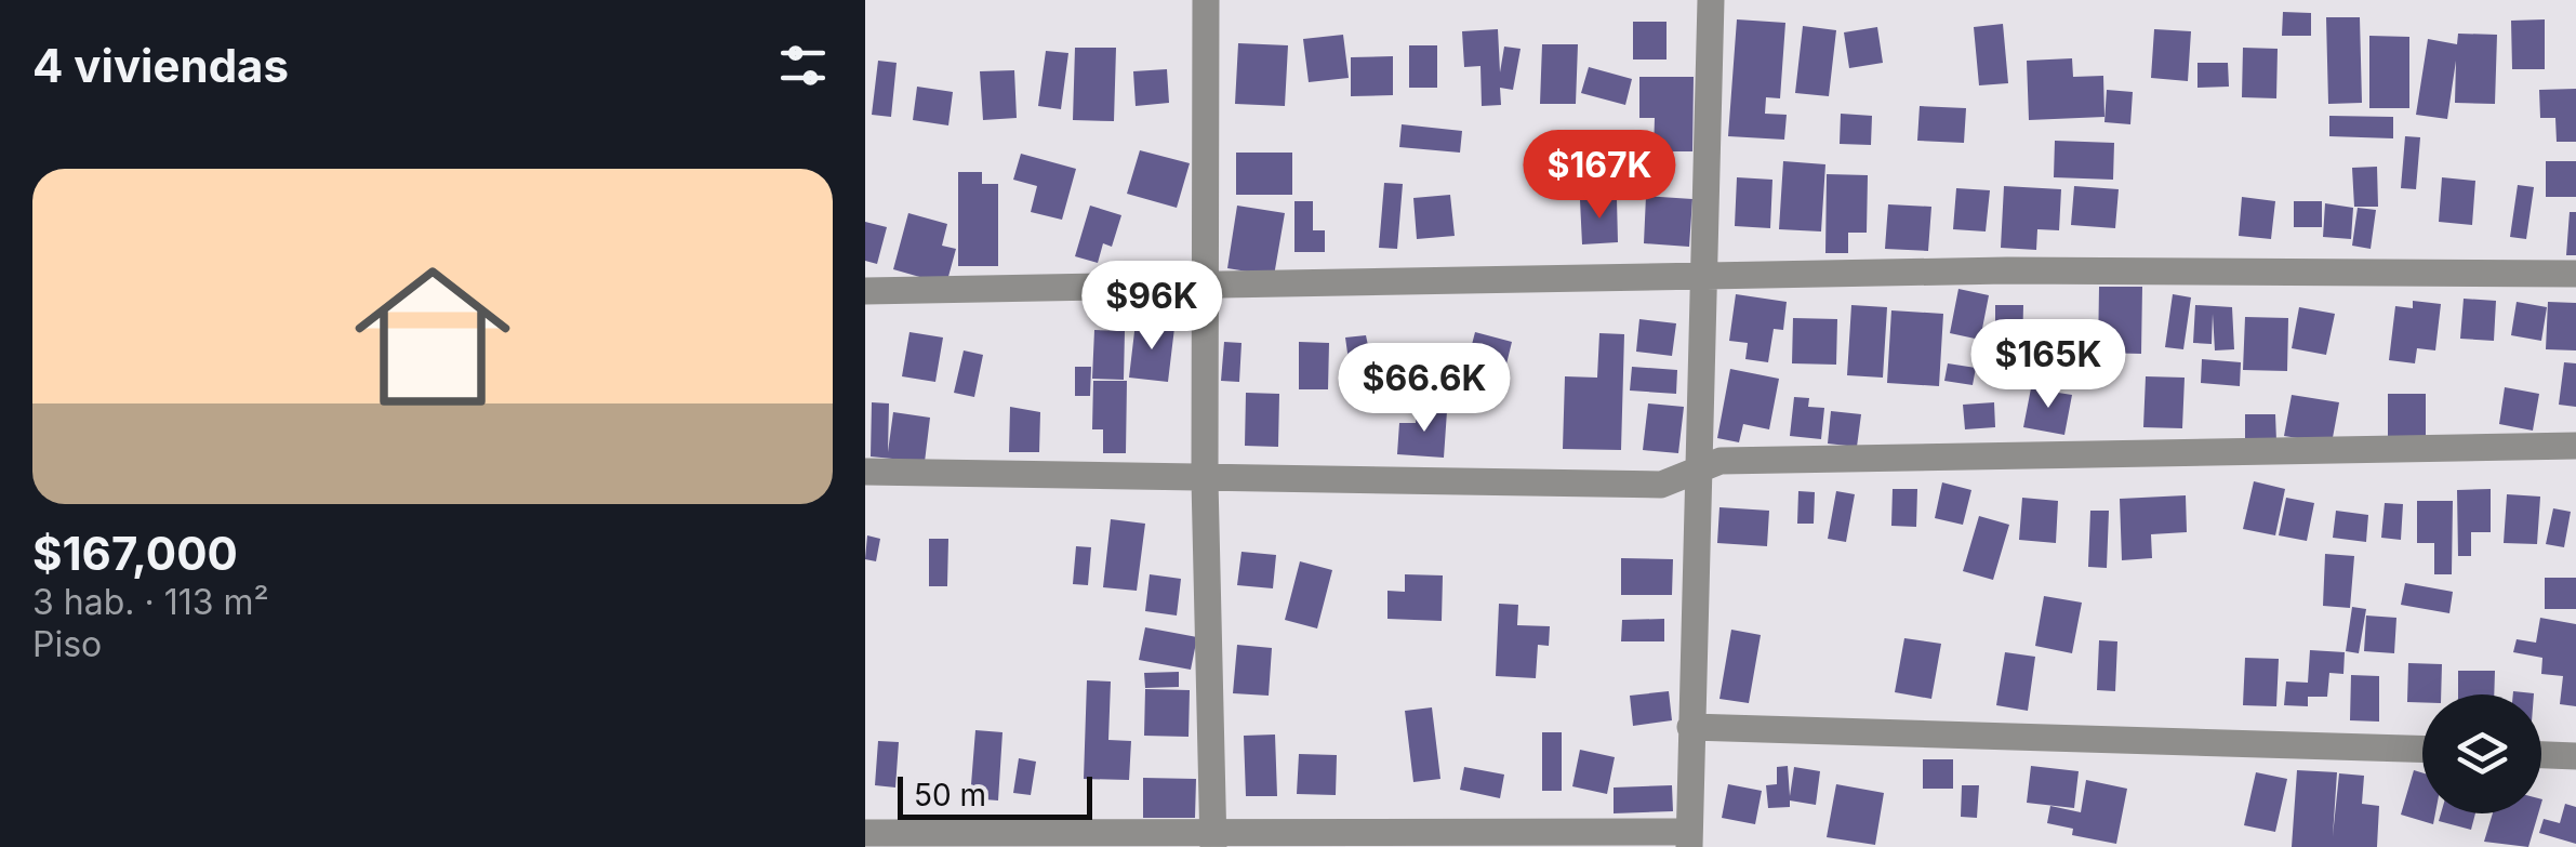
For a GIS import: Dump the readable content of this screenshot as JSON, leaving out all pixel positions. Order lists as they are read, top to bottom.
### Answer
{
  "scale_bar": "50 m",
  "page": {
    "heading": "4 viviendas",
    "list": [
      {
        "name": "$167,000",
        "note": "3 hab. · 113 m² · Piso"
      }
    ],
    "price": [
      "$167K",
      "$96K",
      "$165K",
      "$66.6K"
    ],
    "scale": "50 m"
  }
}
